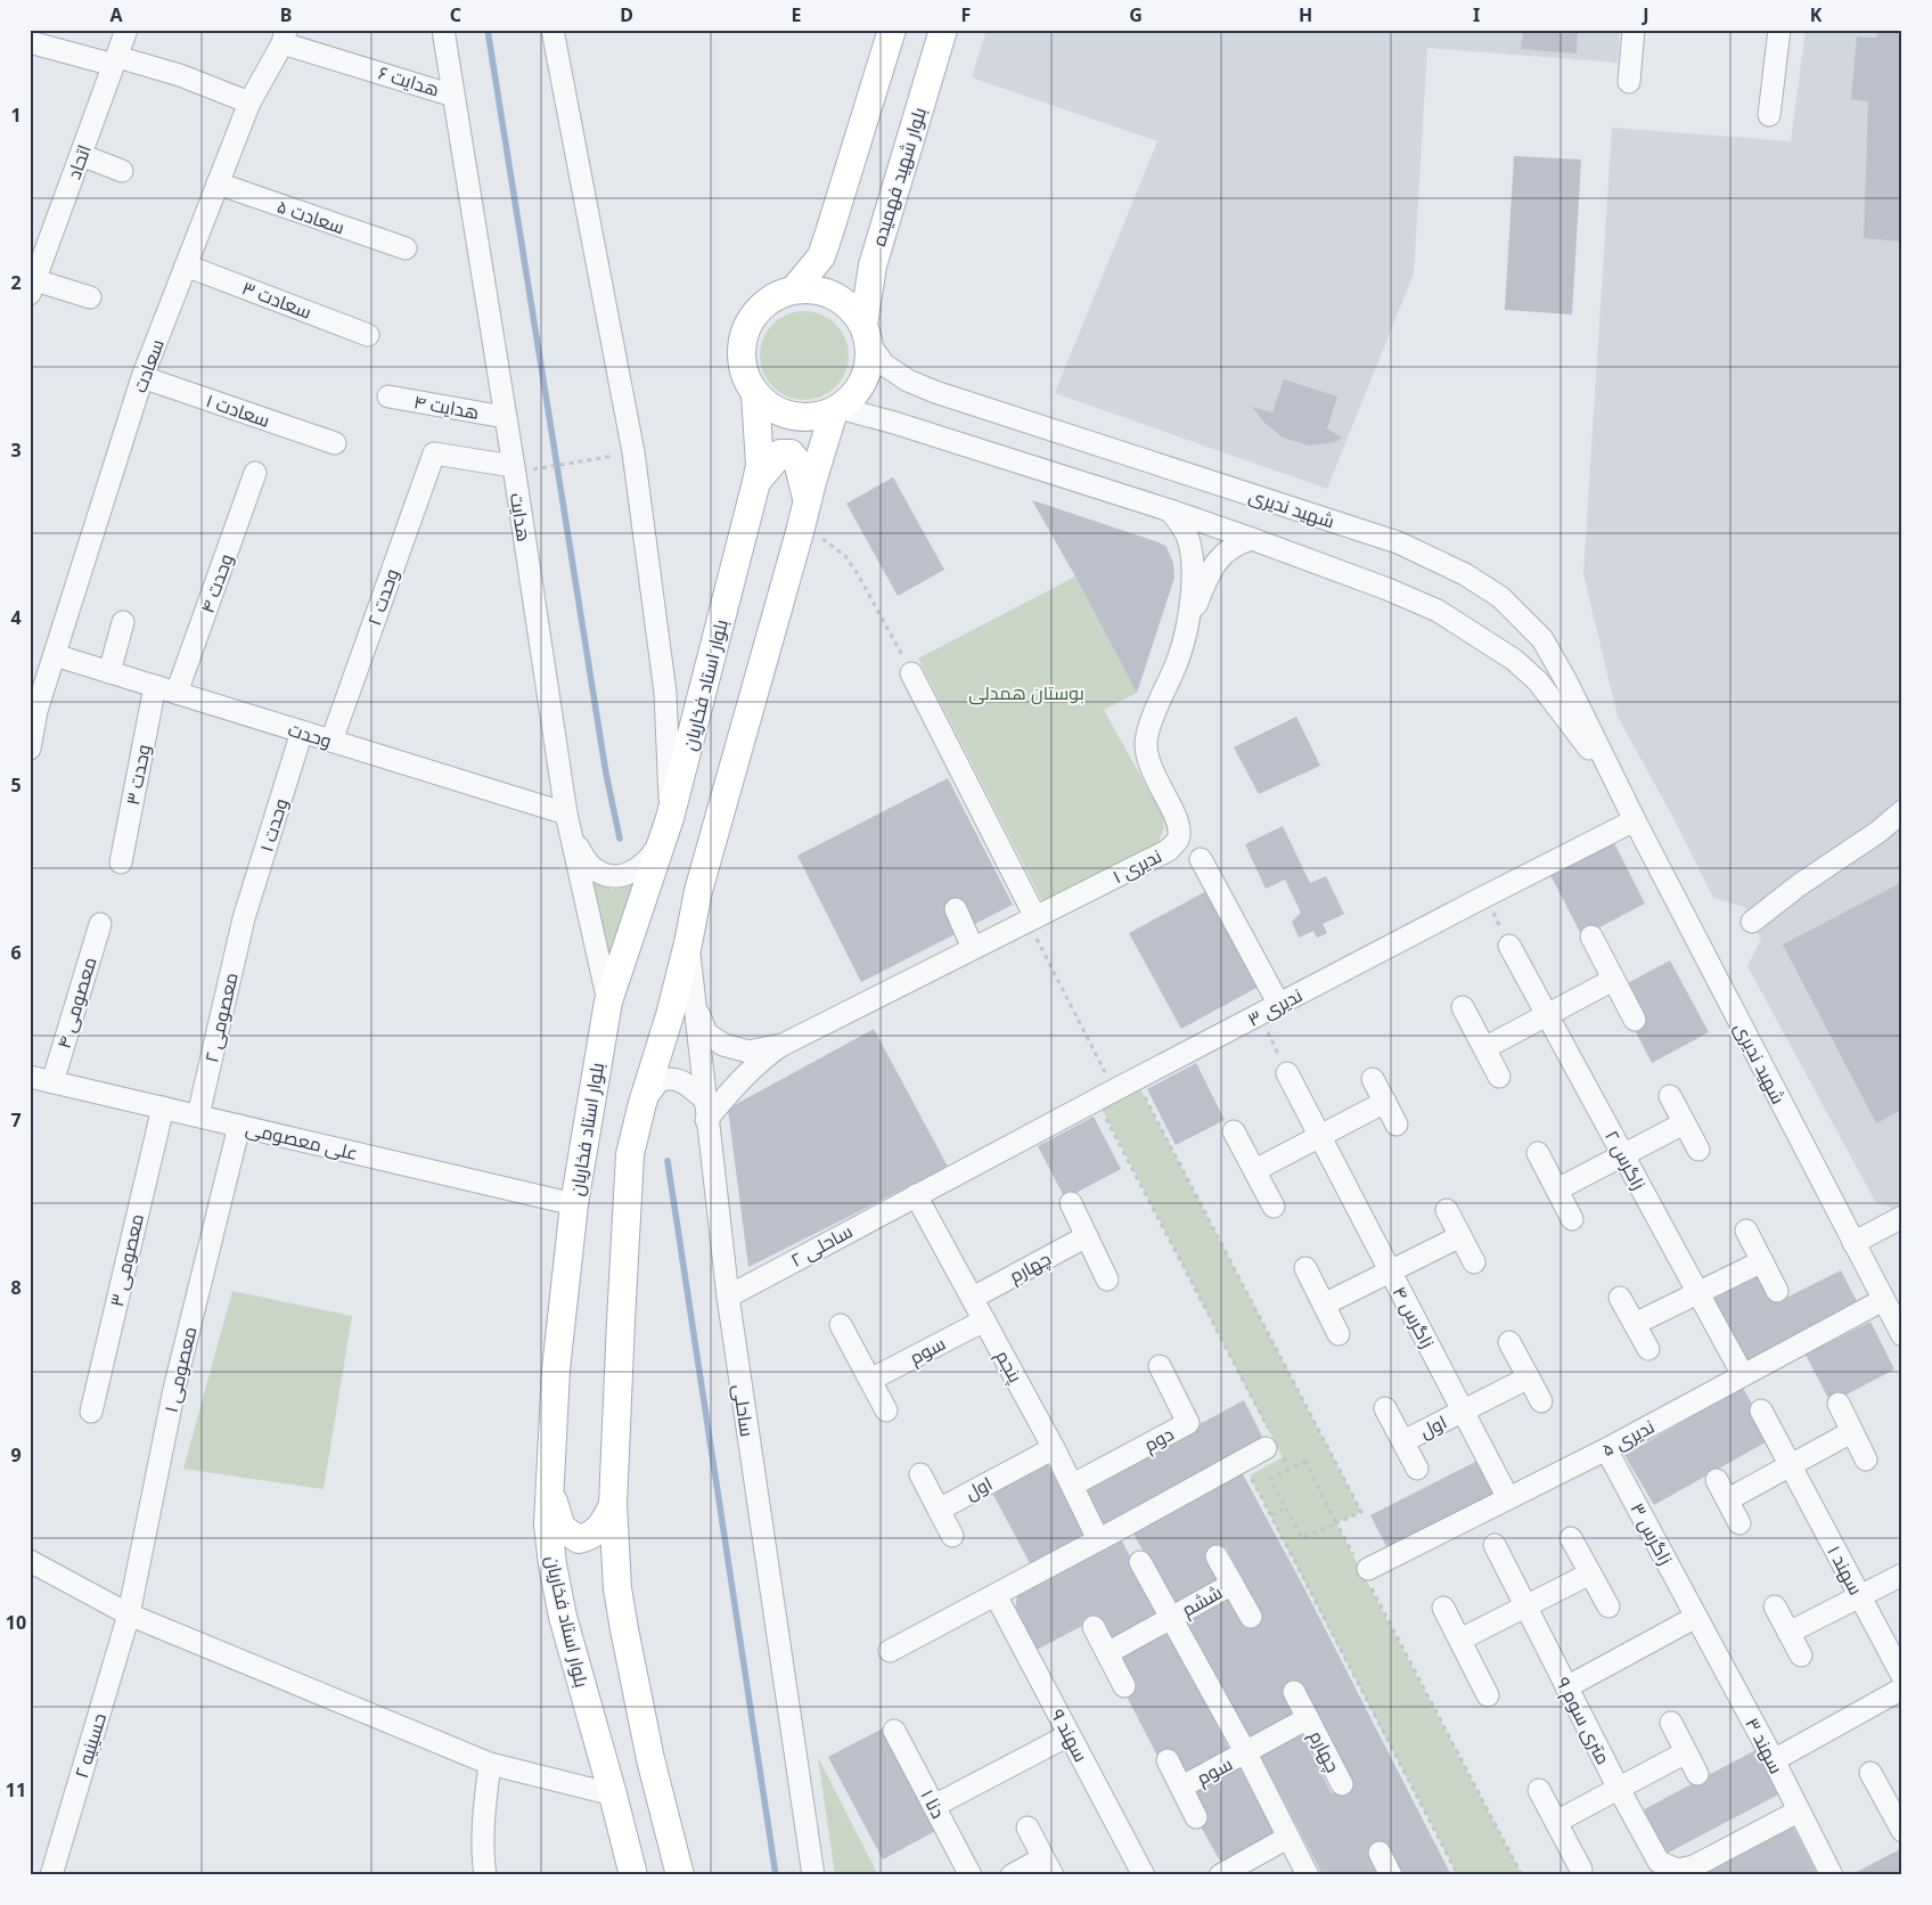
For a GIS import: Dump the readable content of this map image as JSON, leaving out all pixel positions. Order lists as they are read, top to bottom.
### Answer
{
  "streets": {
    "main road": ["بلوار شهید فهمیده", "بلوار استاد فخاریان"],
    "street": [
      "هدایت ۶",
      "اتحاد",
      "سعادت ۵",
      "سعادت ۳",
      "سعادت",
      "هدایت ۴",
      "سعادت ۱",
      "شهید ندیری",
      "هدایت",
      "وحدت ۴",
      "وحدت ۲",
      "وحدت",
      "وحدت ۳",
      "وحدت ۱",
      "ندیری ۱",
      "معصومی ۴",
      "ندیری ۳",
      "معصومی ۲",
      "علی معصومی",
      "زاگرس ۲",
      "ساحلی ۲",
      "معصومی ۳",
      "چهارم",
      "زاگرس ۴",
      "سوم",
      "پنجم",
      "معصومی ۱",
      "ساحلی",
      "اول",
      "ندیری ۵",
      "دوم",
      "زاگرس ۳",
      "سهند ۱",
      "ششم",
      "۹ متری سوم",
      "سهند ۹",
      "حسینیه ۲",
      "سهند ۳",
      "دنا ۱"
    ]
  },
  "crossings": [
    ["هدایت ۶", "سعادت"],
    ["هدایت ۶", "هدایت"],
    ["بلوار شهید فهمیده", "شهید ندیری"],
    ["بلوار شهید فهمیده", "بلوار استاد فخاریان"],
    ["سعادت ۵", "سعادت"],
    ["سعادت ۳", "سعادت"],
    ["سعادت", "سعادت ۱"],
    ["سعادت", "وحدت"],
    ["هدایت ۴", "هدایت"],
    ["شهید ندیری", "بلوار استاد فخاریان"],
    ["شهید ندیری", "ندیری ۱"],
    ["شهید ندیری", "ندیری ۳"],
    ["شهید ندیری", "ندیری ۵"],
    ["هدایت", "وحدت ۲"],
    ["هدایت", "بلوار استاد فخاریان"],
    ["هدایت", "وحدت"],
    ["وحدت ۴", "وحدت"],
    ["وحدت ۲", "وحدت"],
    ["بلوار استاد فخاریان", "علی معصومی"],
    ["وحدت", "وحدت ۳"],
    ["وحدت", "وحدت ۱"],
    ["وحدت ۱", "معصومی ۲"],
    ["معصومی ۴", "علی معصومی"],
    ["ندیری ۳", "ساحلی ۲"],
    ["ندیری ۳", "پنجم"],
    ["معصومی ۲", "علی معصومی"],
    ["علی معصومی", "معصومی ۳"],
    ["علی معصومی", "معصومی ۱"],
    ["زاگرس ۲", "ندیری ۵"],
    ["ساحلی ۲", "پنجم"],
    ["ساحلی ۲", "ساحلی"],
    ["چهارم", "سوم"],
    ["چهارم", "پنجم"],
    ["زاگرس ۴", "اول"],
    ["زاگرس ۴", "ندیری ۵"],
    ["سوم", "پنجم"],
    ["پنجم", "اول"],
    ["پنجم", "دوم"],
    ["معصومی ۱", "حسینیه ۲"],
    ["ندیری ۵", "زاگرس ۳"],
    ["زاگرس ۳", "سهند ۳"]
  ],
  "parks": ["بوستان همدلی"],
  "grid": {
    "columns": [
      "A",
      "B",
      "C",
      "D",
      "E",
      "F",
      "G",
      "H",
      "I",
      "J",
      "K"
    ],
    "rows": [
      "1",
      "2",
      "3",
      "4",
      "5",
      "6",
      "7",
      "8",
      "9",
      "10",
      "11"
    ]
  }
}
